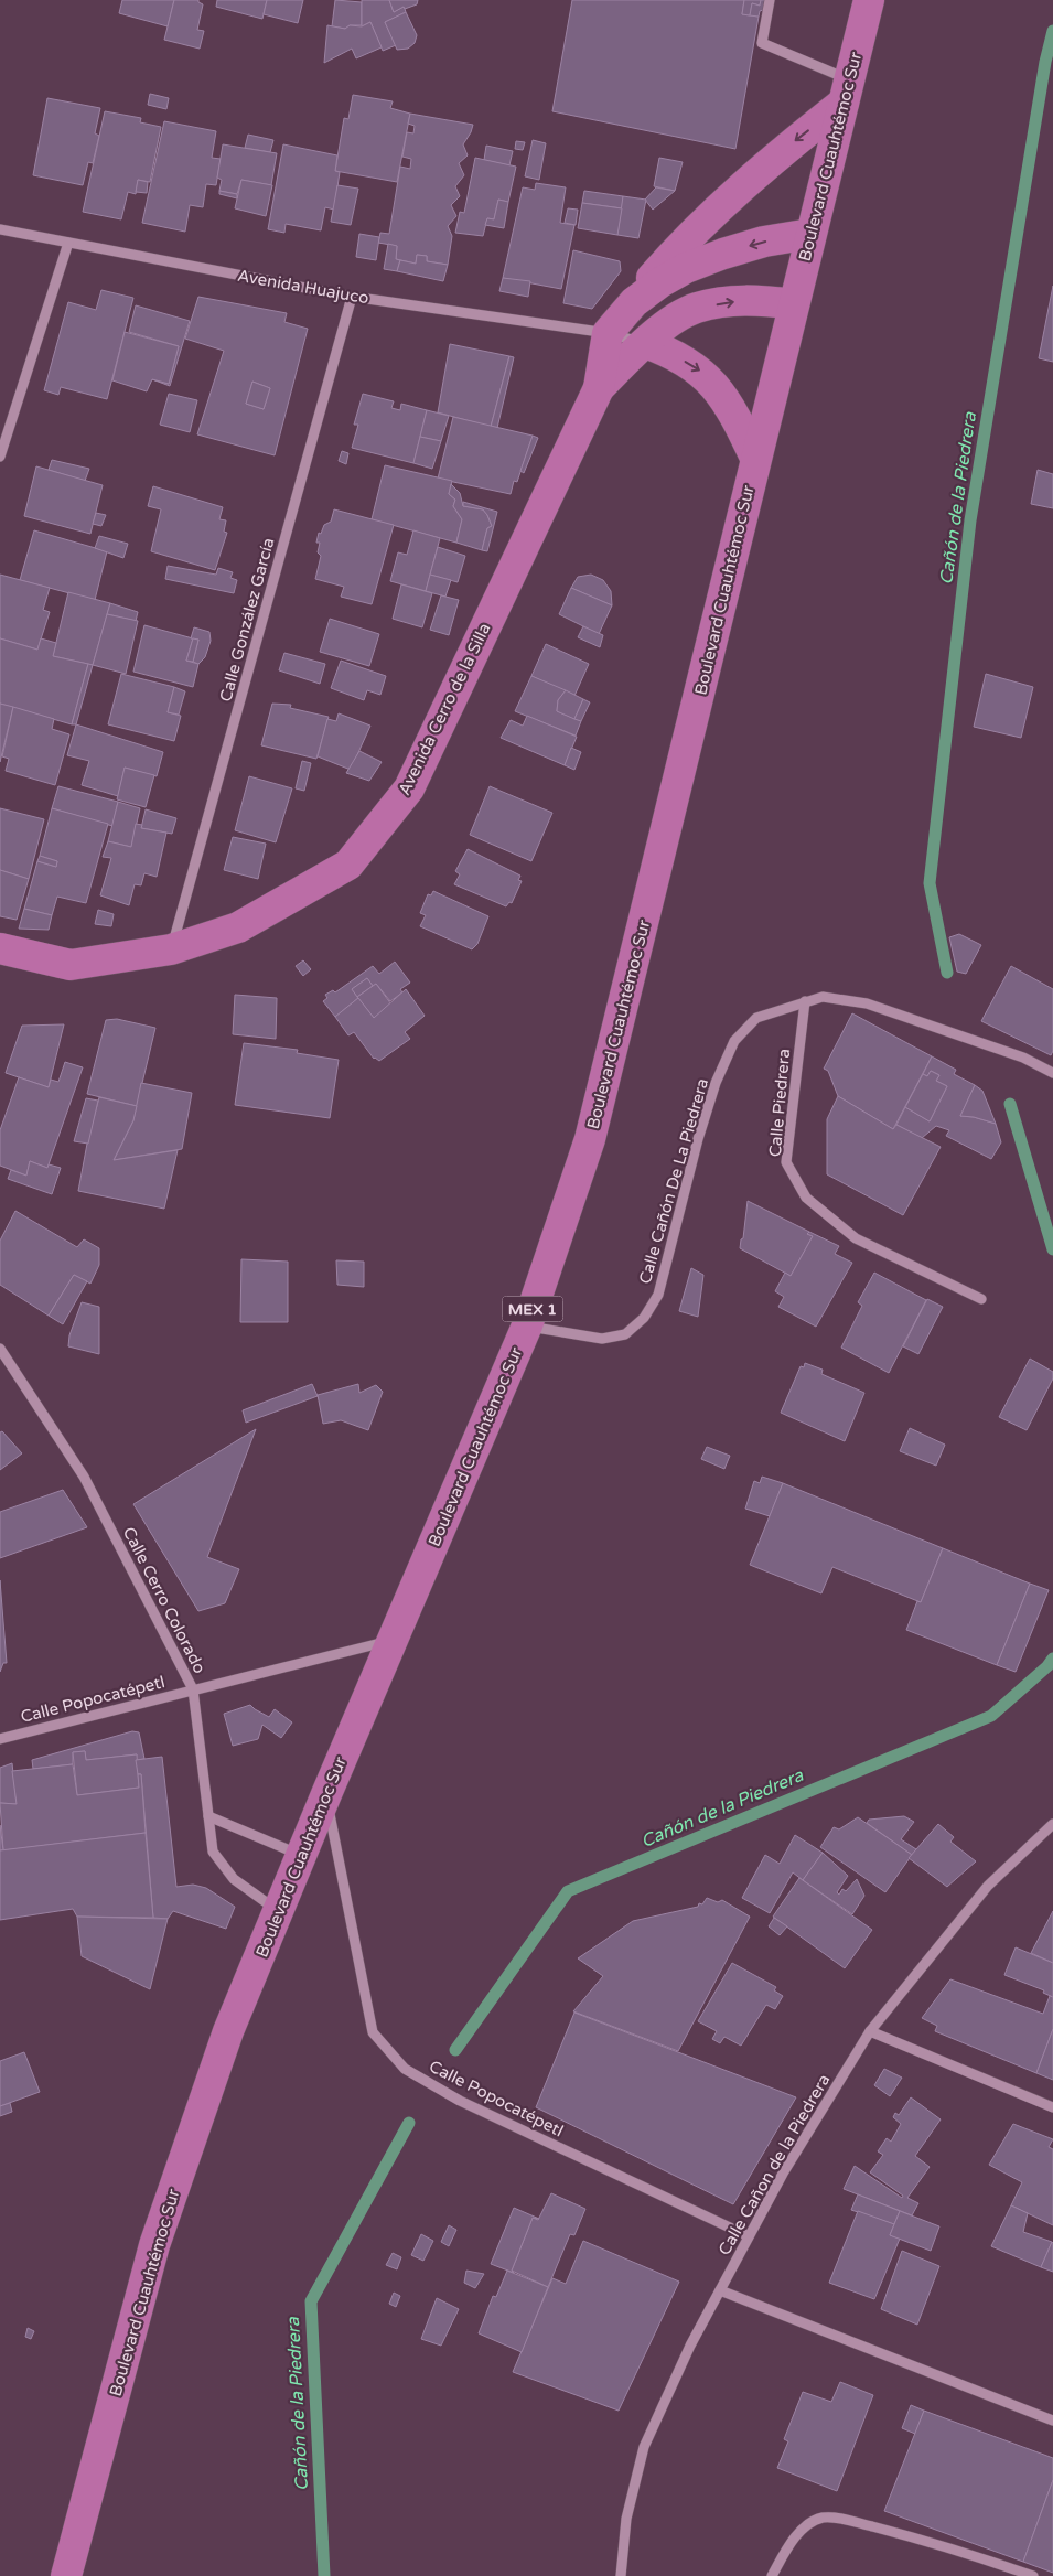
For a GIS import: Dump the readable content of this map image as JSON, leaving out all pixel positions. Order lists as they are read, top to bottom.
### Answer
{
  "streets": {
    "main road": ["Boulevard Cuauhtémoc Sur", "Avenida Cerro de la Silla", "MEX 1"],
    "street": [
      "Avenida Huajuco",
      "Calle González García",
      "Calle Piedrera",
      "Calle Cañón De La Piedrera",
      "Calle Cerro Colorado",
      "Calle Popocatépetl",
      "Calle Cañon de la Piedrera"
    ]
  },
  "crossings": [
    ["Boulevard Cuauhtémoc Sur", "Calle Cañón De La Piedrera"],
    ["Boulevard Cuauhtémoc Sur", "Calle Cerro Colorado"],
    ["Boulevard Cuauhtémoc Sur", "Calle Popocatépetl"],
    ["Avenida Huajuco", "Calle González García"],
    ["Avenida Huajuco", "Avenida Cerro de la Silla"],
    ["Calle González García", "Avenida Cerro de la Silla"],
    ["Calle Piedrera", "Calle Cañón De La Piedrera"],
    ["Calle Cerro Colorado", "Calle Popocatépetl"],
    ["Calle Popocatépetl", "Calle Cañon de la Piedrera"]
  ],
  "water": ["Cañón de la Piedrera"]
}
